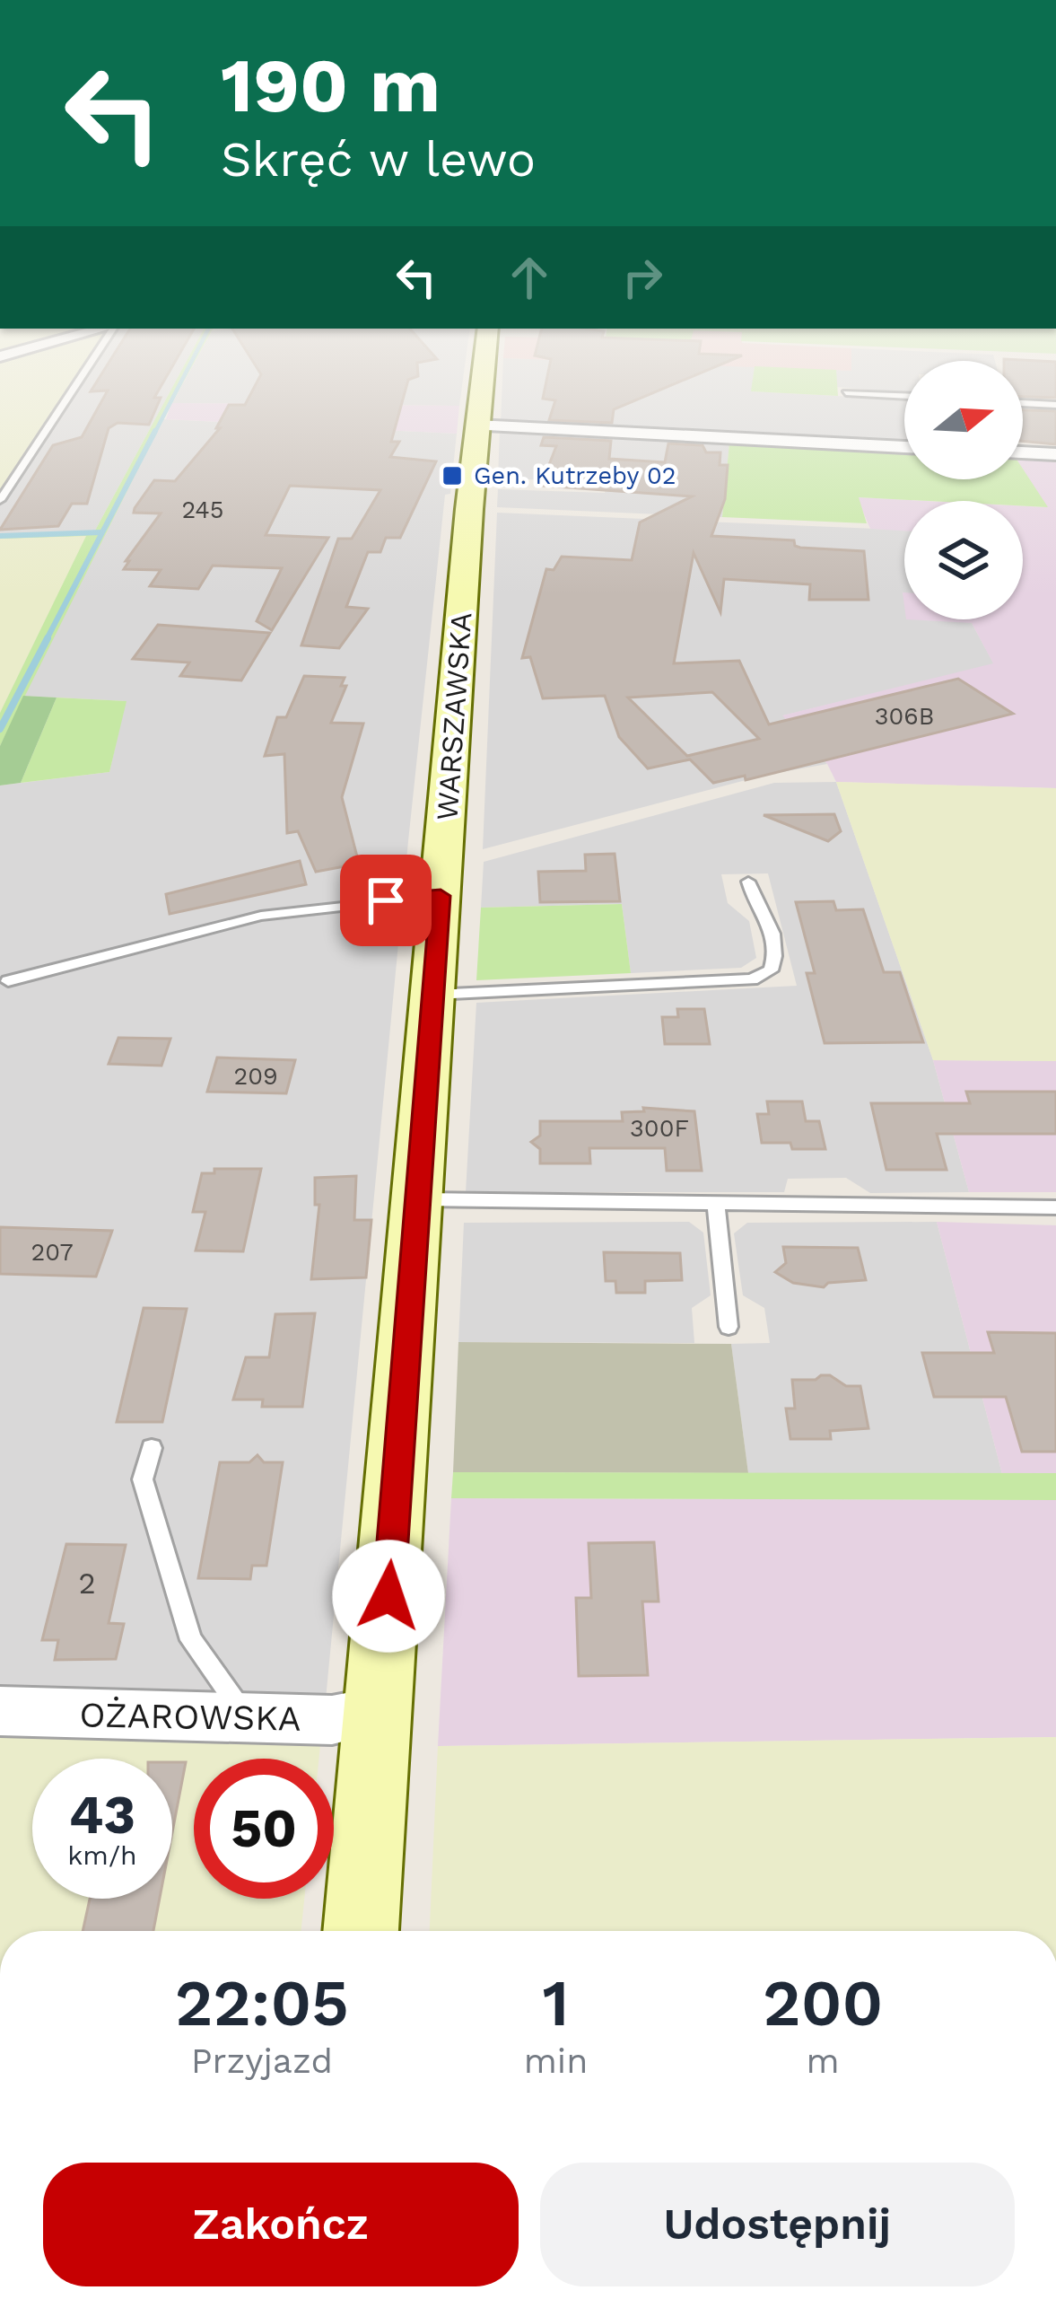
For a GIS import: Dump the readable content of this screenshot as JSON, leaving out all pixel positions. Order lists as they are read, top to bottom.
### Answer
{
  "streets": {
    "main road": ["WARSZAWSKA"],
    "street": ["OŻAROWSKA"]
  },
  "crossings": [
    ["WARSZAWSKA", "OŻAROWSKA"]
  ],
  "places": {
    "transit": ["Gen. Kutrzeby 02"]
  },
  "house_numbers": [
    "245",
    "306B",
    "209",
    "300F",
    "207",
    "2"
  ],
  "north": "right",
  "page": {
    "turn": ["190 m", "Skręć w lewo"],
    "speed": "43 km/h",
    "limit": "50",
    "eta": [
      "22:05",
      "Przyjazd",
      "1",
      "min",
      "200",
      "m"
    ],
    "buttons": ["Zakończ", "Udostępnij"]
  }
}
